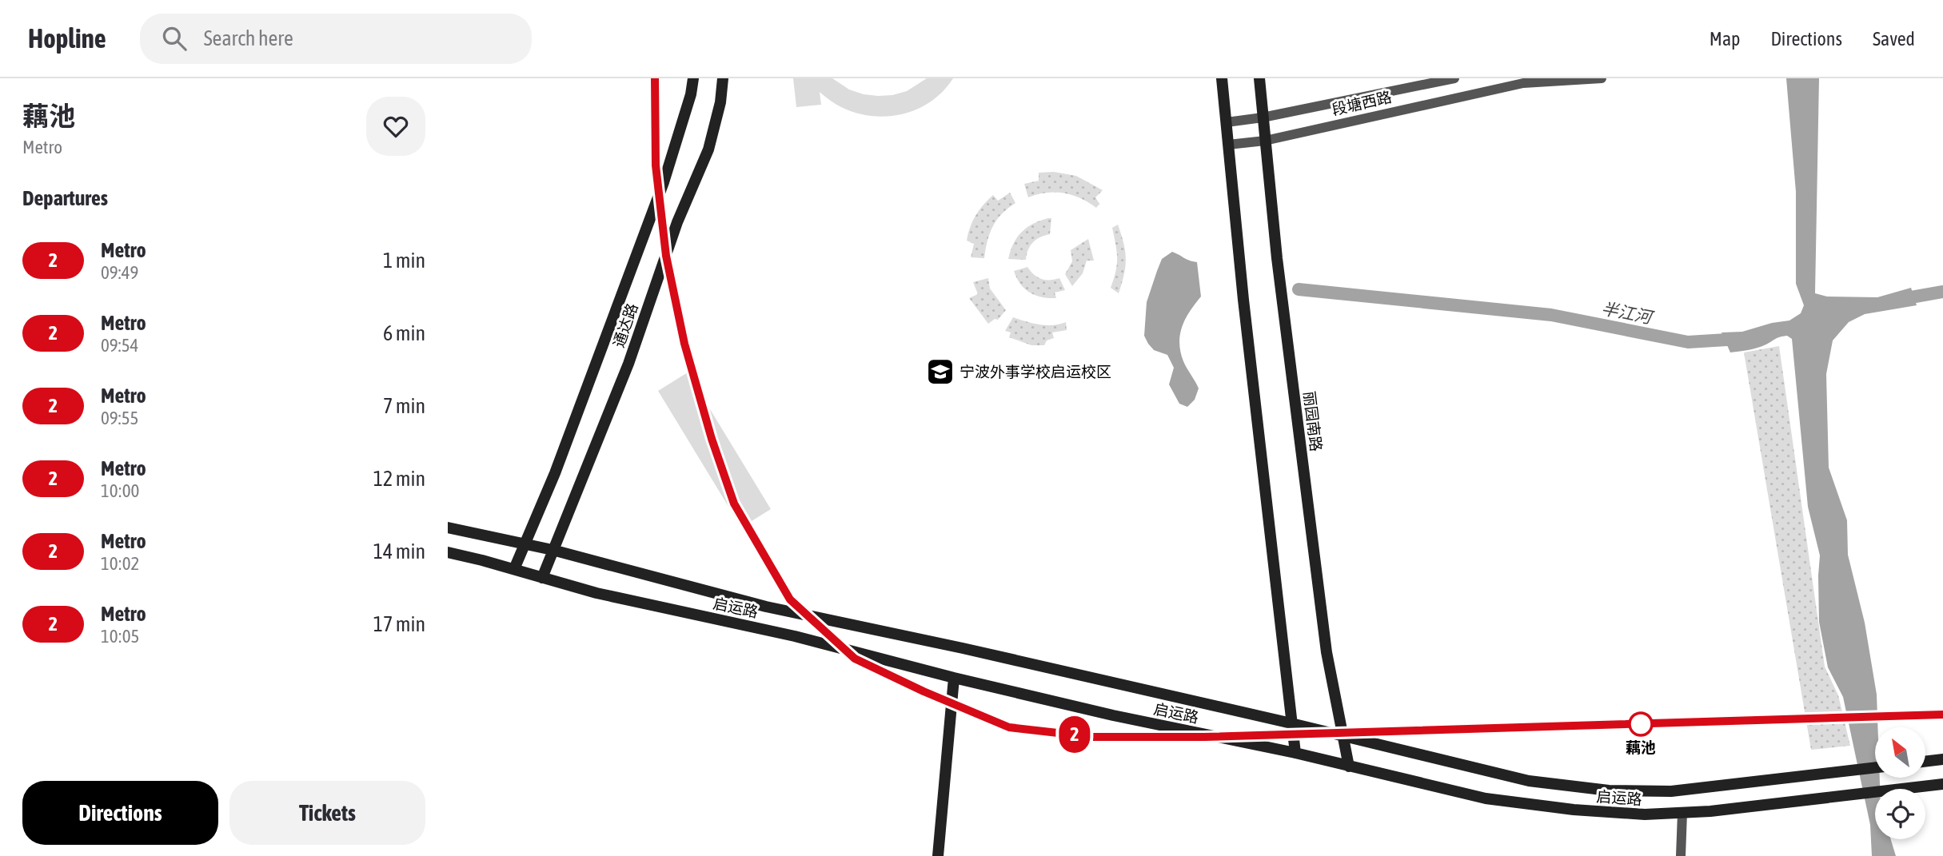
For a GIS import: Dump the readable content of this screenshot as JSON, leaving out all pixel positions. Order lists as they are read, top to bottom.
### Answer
{
  "streets": {
    "main road": ["通达路", "丽园南路", "启运路"],
    "street": ["段塘西路"]
  },
  "crossings": [
    ["段塘西路", "丽园南路"],
    ["通达路", "启运路"],
    ["丽园南路", "启运路"]
  ],
  "water": ["半江河"],
  "places": {
    "school or university": ["宁波外事学校启运校区"],
    "other": ["藕池"]
  },
  "lines": ["metro line 2"],
  "north": "top left",
  "page": {
    "header": "Hopline",
    "search": "Search here",
    "nav": ["Map", "Directions", "Saved"],
    "heading": [
      ["藕池", "Metro"],
      "Departures"
    ],
    "on_map": "2",
    "list": [
      {
        "mark": "2",
        "name": "Metro",
        "note": "09:49",
        "value": "1 min"
      },
      {
        "mark": "2",
        "name": "Metro",
        "note": "09:54",
        "value": "6 min"
      },
      {
        "mark": "2",
        "name": "Metro",
        "note": "09:55",
        "value": "7 min"
      },
      {
        "mark": "2",
        "name": "Metro",
        "note": "10:00",
        "value": "12 min"
      },
      {
        "mark": "2",
        "name": "Metro",
        "note": "10:02",
        "value": "14 min"
      },
      {
        "mark": "2",
        "name": "Metro",
        "note": "10:05",
        "value": "17 min"
      }
    ],
    "buttons": ["Directions", "Tickets"]
  }
}
